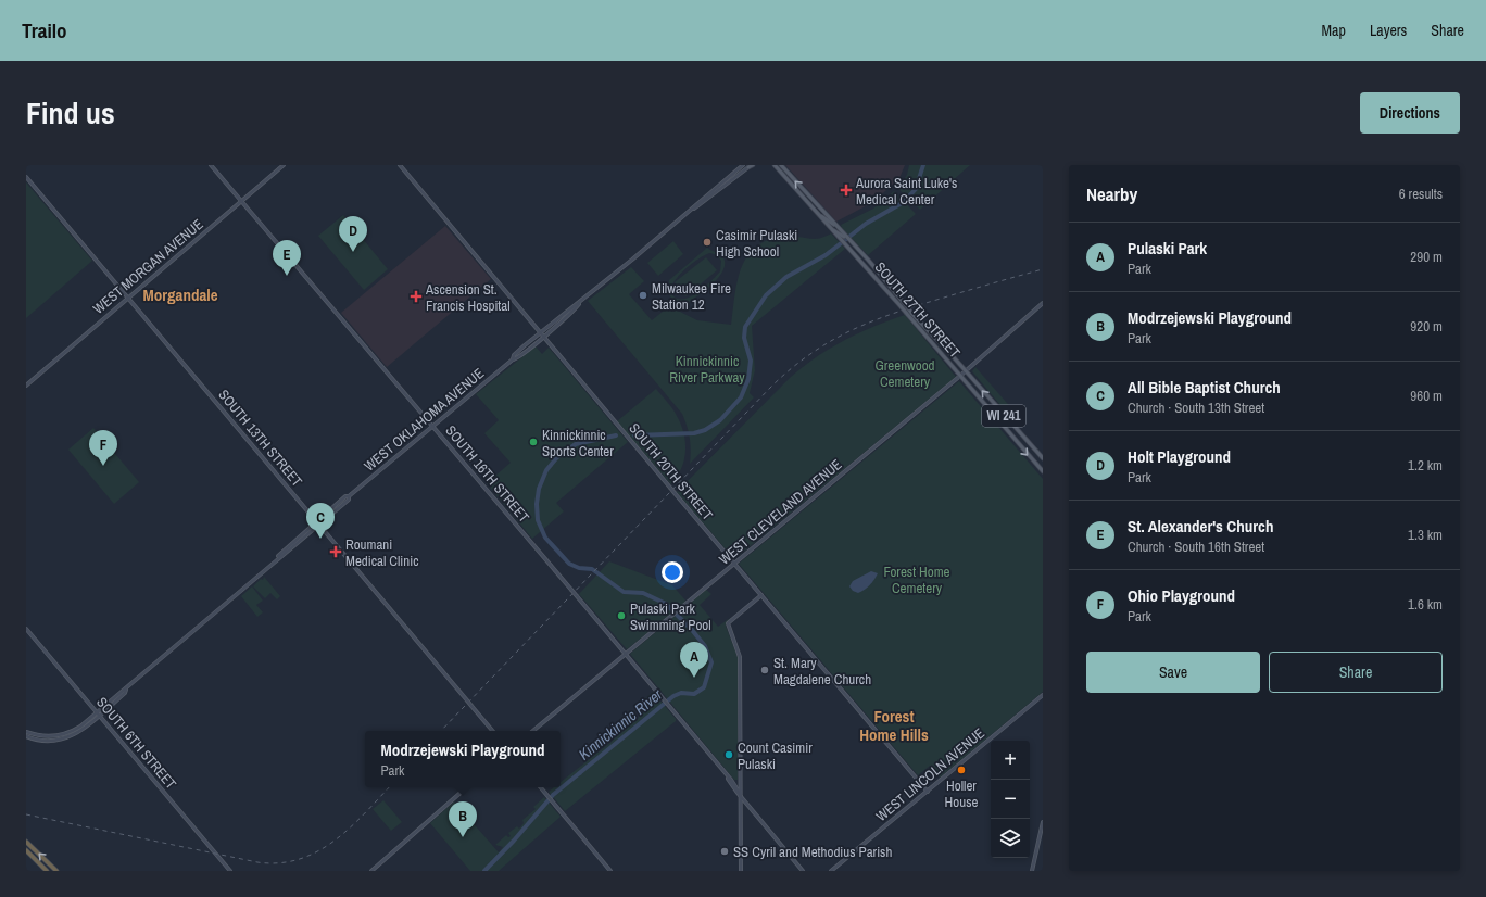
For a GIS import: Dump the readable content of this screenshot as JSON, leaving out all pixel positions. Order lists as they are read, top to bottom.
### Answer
{
  "streets": {
    "main road": ["SOUTH 27TH STREET", "WI 241"],
    "street": [
      "WEST MORGAN AVENUE",
      "WEST OKLAHOMA AVENUE",
      "SOUTH 13TH STREET",
      "SOUTH 20TH STREET",
      "SOUTH 16TH STREET",
      "WEST CLEVELAND AVENUE",
      "SOUTH 6TH STREET",
      "WEST LINCOLN AVENUE"
    ]
  },
  "crossings": [
    ["WEST MORGAN AVENUE", "SOUTH 13TH STREET"],
    ["WEST MORGAN AVENUE", "SOUTH 16TH STREET"],
    ["SOUTH 27TH STREET", "WEST CLEVELAND AVENUE"],
    ["WEST OKLAHOMA AVENUE", "SOUTH 13TH STREET"],
    ["WEST OKLAHOMA AVENUE", "SOUTH 20TH STREET"],
    ["WEST OKLAHOMA AVENUE", "SOUTH 16TH STREET"],
    ["WEST OKLAHOMA AVENUE", "SOUTH 6TH STREET"],
    ["SOUTH 20TH STREET", "WEST CLEVELAND AVENUE"],
    ["SOUTH 20TH STREET", "WEST LINCOLN AVENUE"],
    ["SOUTH 16TH STREET", "WEST CLEVELAND AVENUE"]
  ],
  "districts": ["Morgandale", "Forest Home Hills"],
  "water": ["Kinnickinnic River"],
  "parks": ["Kinnickinnic River Parkway", "Greenwood Cemetery", "Forest Home Cemetery"],
  "places": {
    "health": ["Aurora Saint Luke's Medical Center", "Ascension St. Francis Hospital", "Roumani Medical Clinic"],
    "other": [
      "Casimir Pulaski High School",
      "Milwaukee Fire Station 12",
      "Kinnickinnic Sports Center",
      "Pulaski Park Swimming Pool",
      "St. Mary Magdalene Church",
      "Count Casimir Pulaski",
      "Holler House",
      "SS Cyril and Methodius Parish"
    ]
  },
  "page": {
    "header": "Trailo",
    "nav": ["Map", "Layers", "Share"],
    "title": "Find us",
    "buttons": [
      "Directions",
      ["Save", "Share"]
    ],
    "heading": ["Nearby", "6 results"],
    "pins": [
      "D",
      "E",
      "F",
      "C",
      "A",
      "B"
    ],
    "list": [
      {
        "mark": "A",
        "name": "Pulaski Park",
        "note": "Park",
        "value": "290 m"
      },
      {
        "mark": "B",
        "name": "Modrzejewski Playground",
        "note": "Park",
        "value": "920 m"
      },
      {
        "mark": "C",
        "name": "All Bible Baptist Church",
        "note": "Church · South 13th Street",
        "value": "960 m"
      },
      {
        "mark": "D",
        "name": "Holt Playground",
        "note": "Park",
        "value": "1.2 km"
      },
      {
        "mark": "E",
        "name": "St. Alexander's Church",
        "note": "Church · South 16th Street",
        "value": "1.3 km"
      },
      {
        "mark": "F",
        "name": "Ohio Playground",
        "note": "Park",
        "value": "1.6 km"
      }
    ],
    "popup": ["Modrzejewski Playground", "Park"],
    "map_buttons": ["+", "−"]
  }
}
